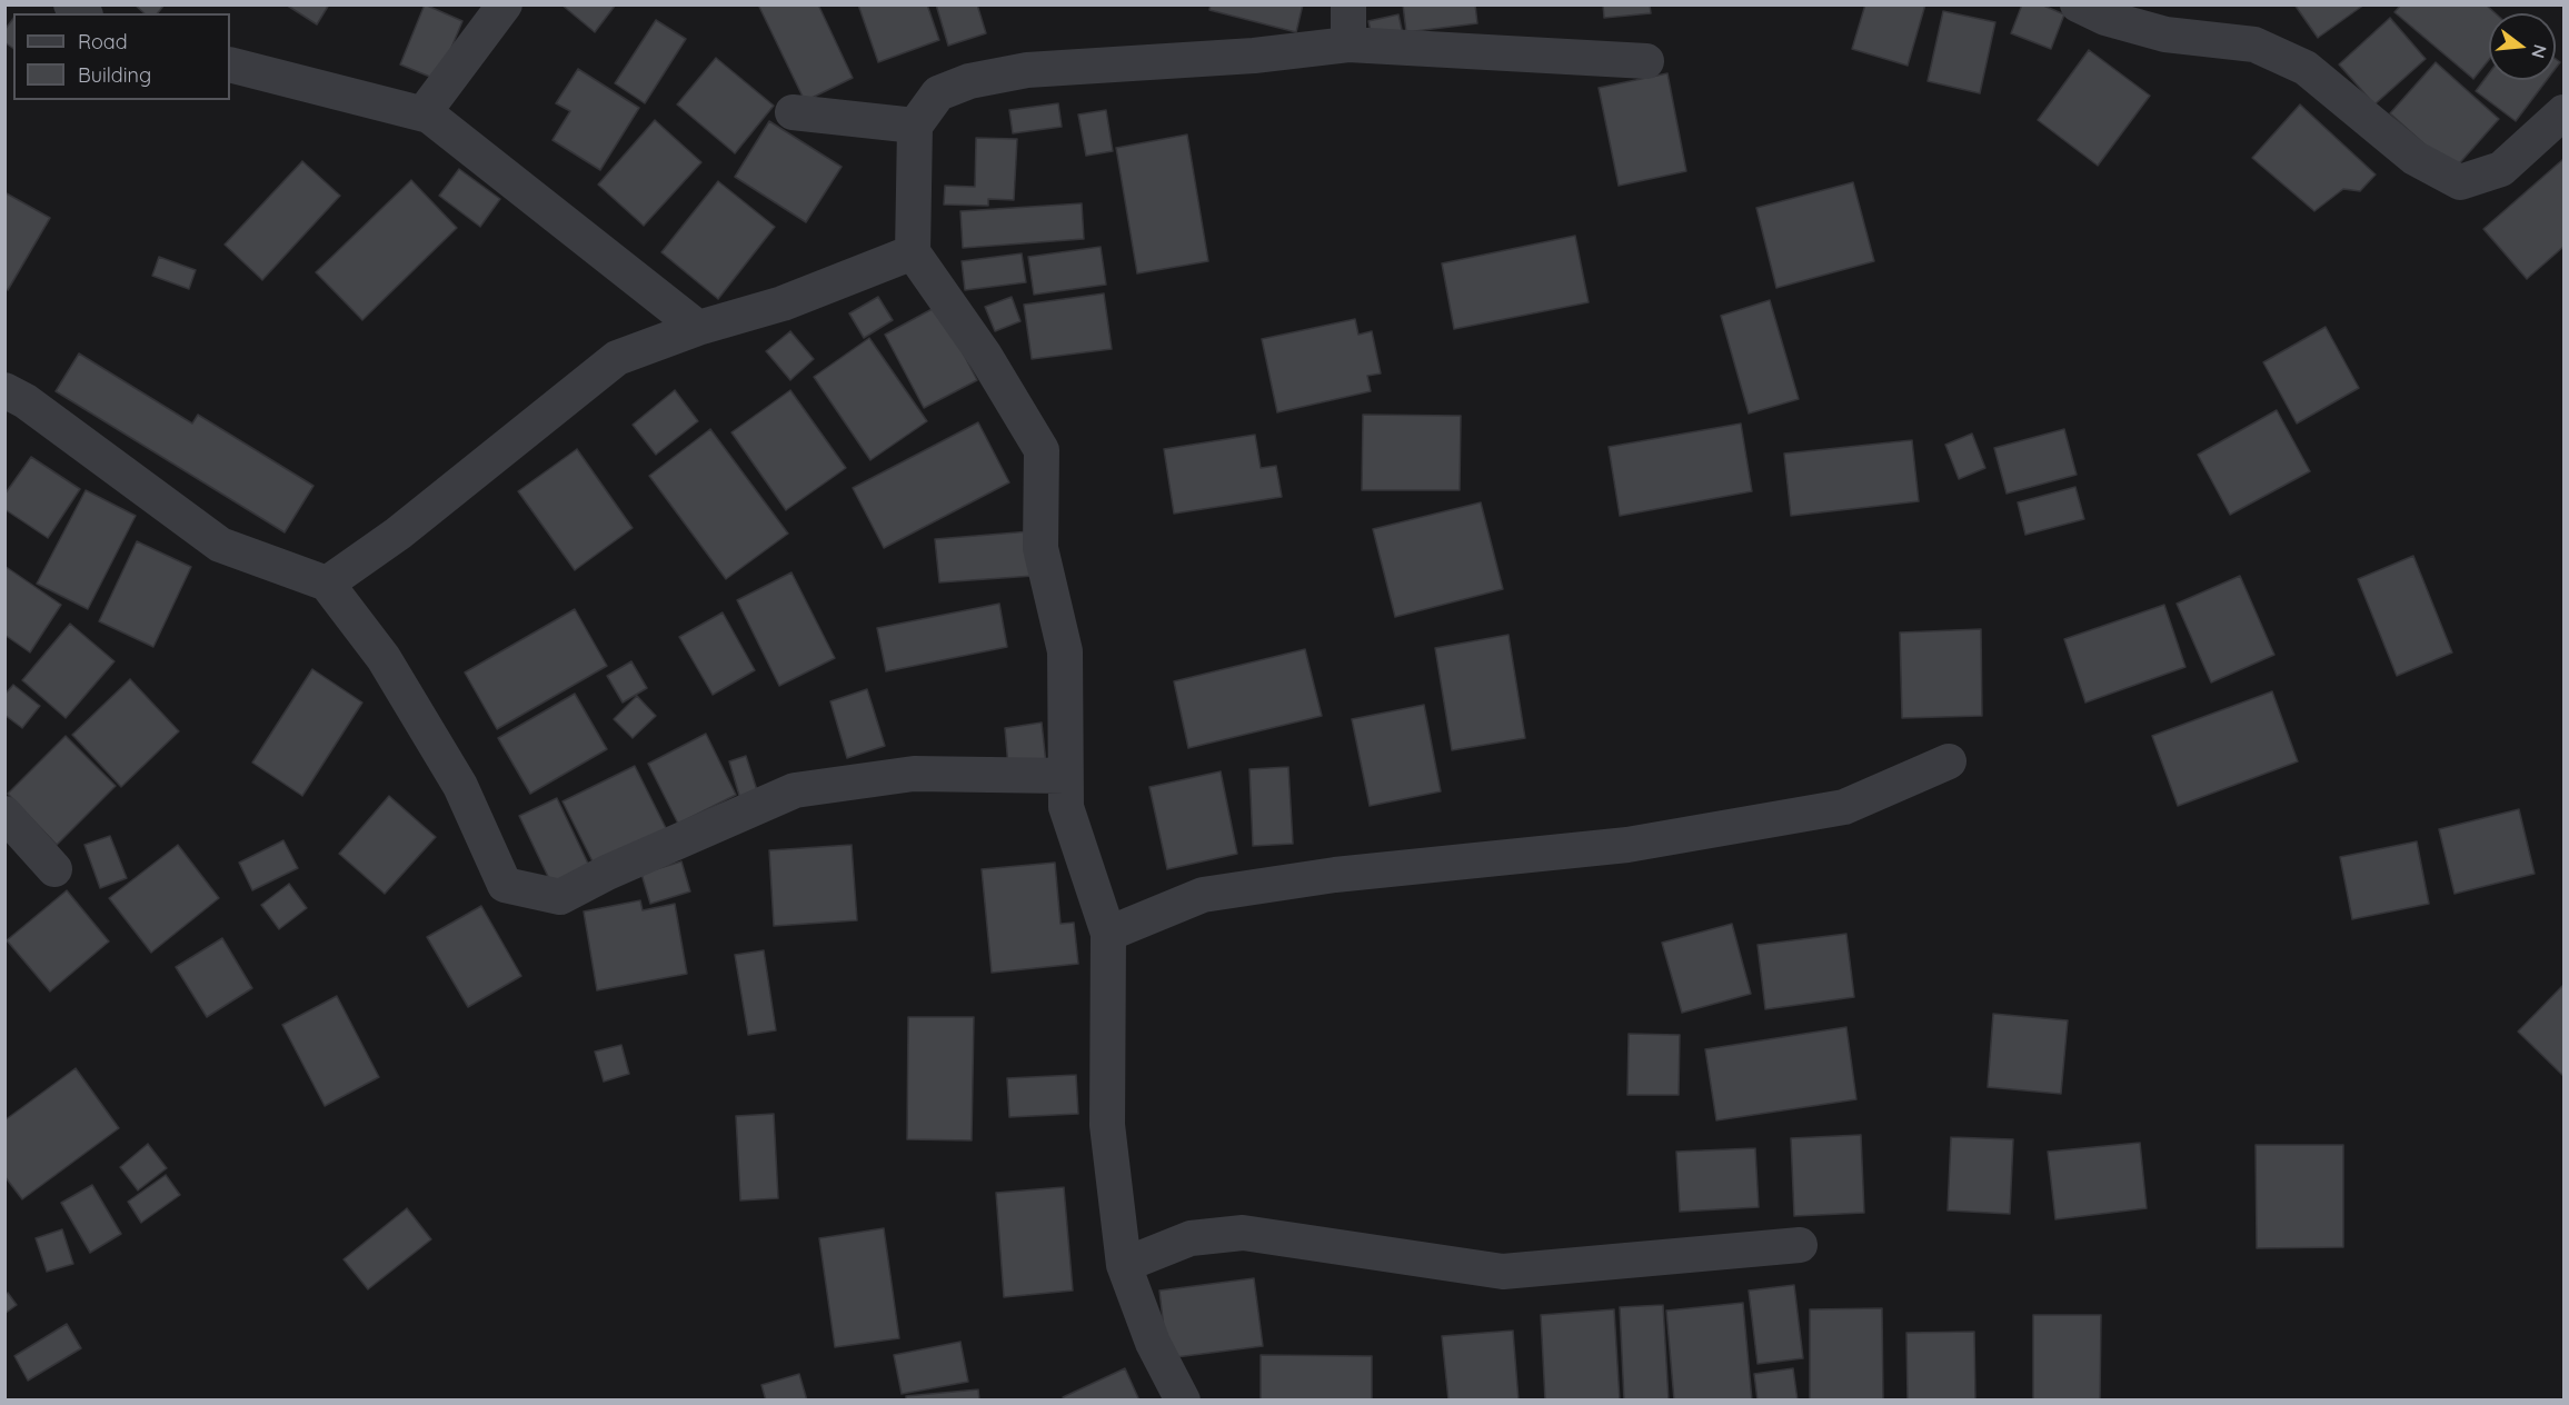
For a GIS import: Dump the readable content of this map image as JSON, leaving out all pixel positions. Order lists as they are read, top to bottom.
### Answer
{
  "legend": ["Road", "Building"],
  "north": "right"
}
